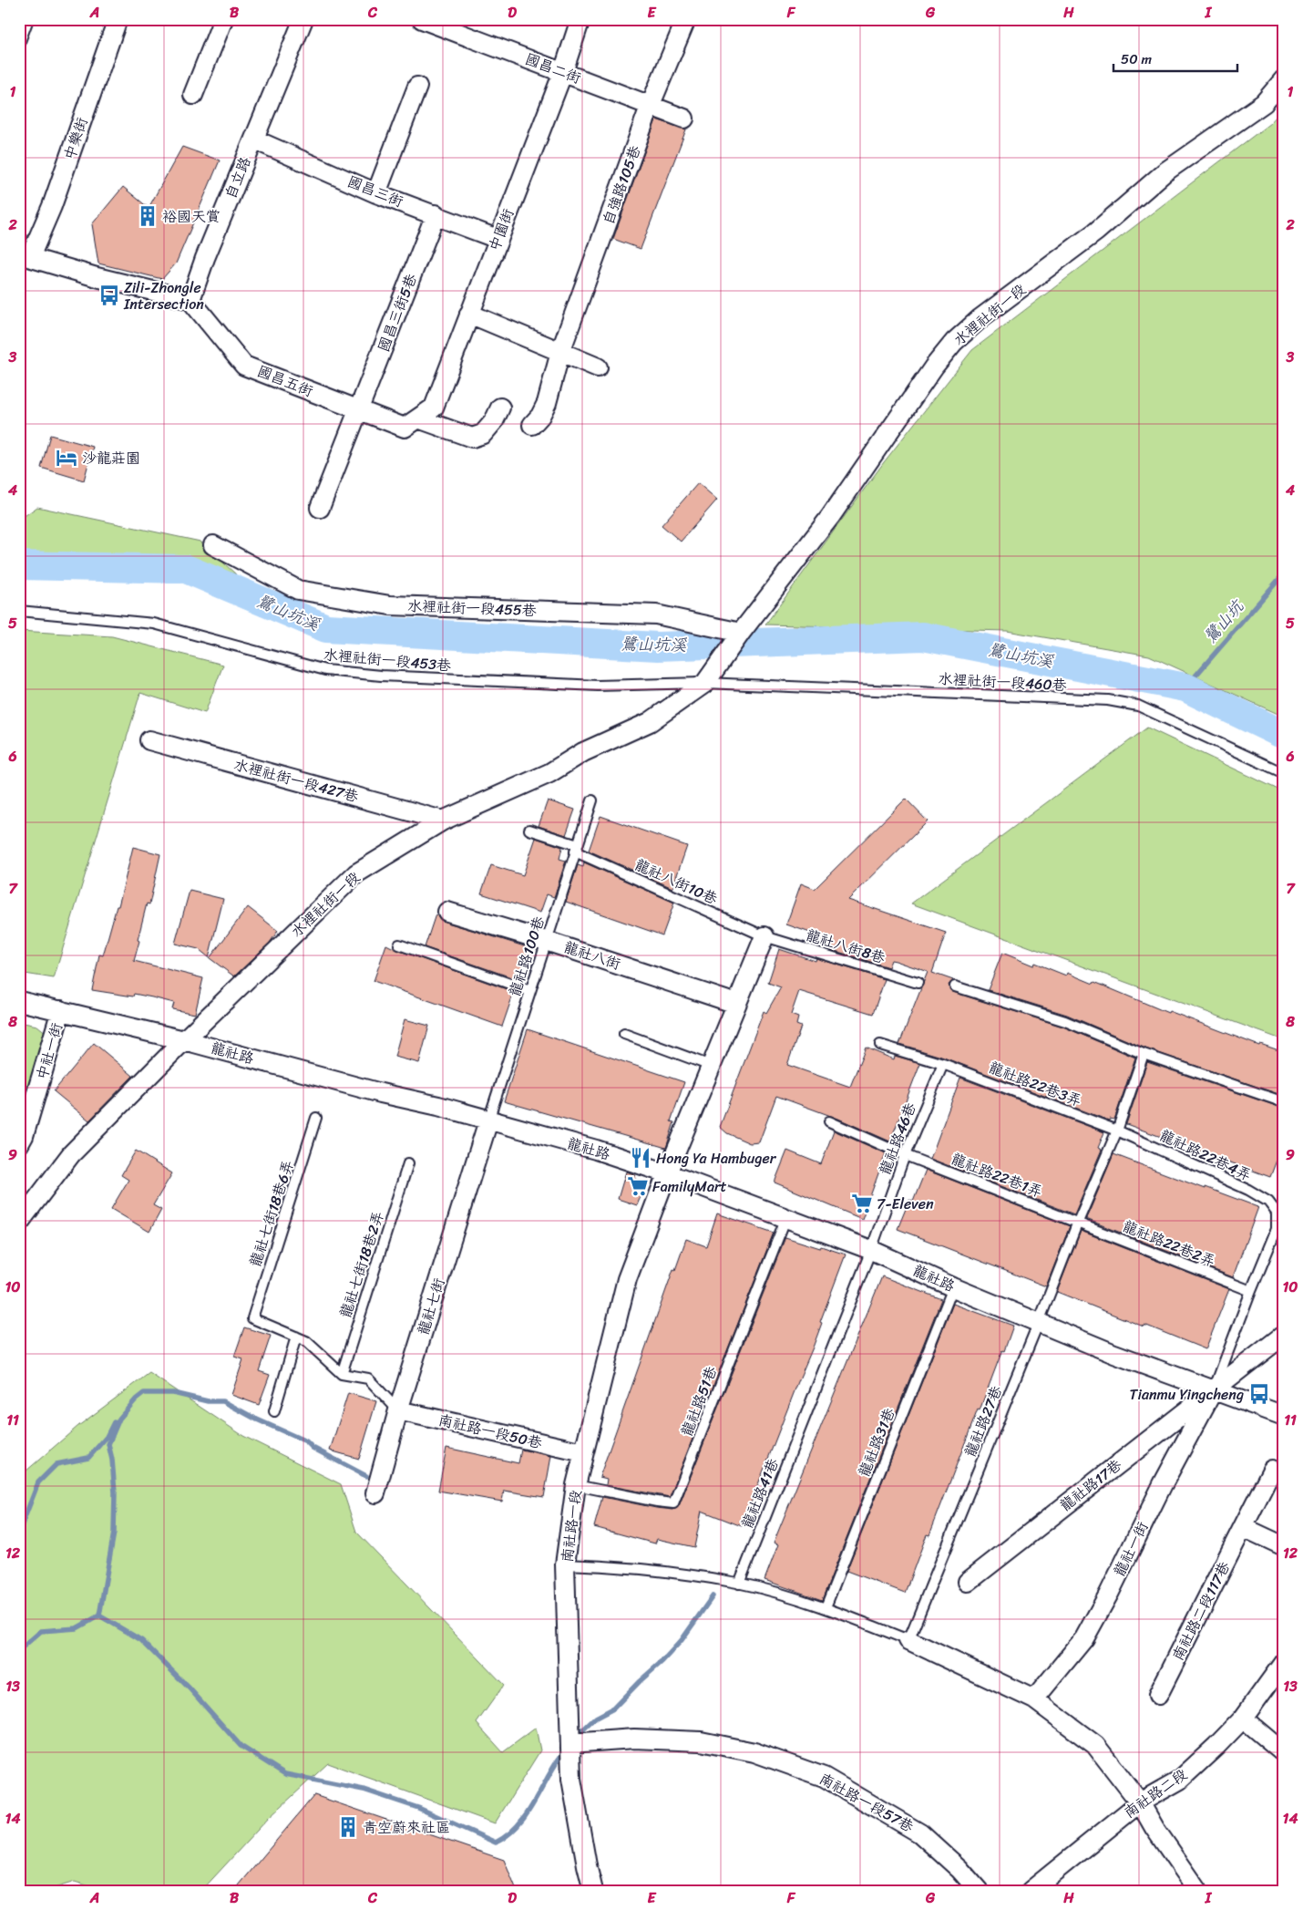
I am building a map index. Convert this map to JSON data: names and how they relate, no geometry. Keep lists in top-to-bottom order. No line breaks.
{"streets":{"street":["國昌二街","中樂街","自立路","自強路105巷","國昌三街","中園街","國昌三街5巷","水裡社街一段","國昌五街","水裡社街一段455巷","水裡社街一段427巷","龍社八街","中社一街","龍社路","龍社七街","南社路一段50巷","龍社路17巷","南社路一段","龍社一街","南社路二段117巷","南社路二段","南社路一段57巷"],"lane":["水裡社街一段453巷","水裡社街一段460巷","龍社八街10巷","龍社八街8巷","龍社路100巷","龍社路22巷3弄","龍社路46巷","龍社路22巷4弄","龍社路22巷1弄","龍社七街18巷6弄","龍社路22巷2弄","龍社七街18巷2弄","龍社路51巷","龍社路27巷","龍社路31巷","龍社路41巷"]},"crossings":[["國昌二街","自強路105巷"],["國昌二街","中園街"],["自立路","國昌三街"],["自立路","國昌五街"],["國昌三街","中園街"],["國昌三街","國昌三街5巷"],["中園街","國昌五街"],["國昌三街5巷","國昌五街"],["水裡社街一段","水裡社街一段455巷"],["水裡社街一段","水裡社街一段453巷"],["水裡社街一段","水裡社街一段460巷"],["水裡社街一段","水裡社街一段427巷"],["水裡社街一段","龍社路"],["水裡社街一段453巷","水裡社街一段460巷"],["龍社八街10巷","龍社八街8巷"],["龍社八街10巷","龍社路100巷"],["龍社八街","龍社路100巷"],["龍社路100巷","龍社路"],["龍社路100巷","龍社七街"],["中社一街","龍社路"],["龍社路","龍社路46巷"],["龍社路","龍社七街"],["龍社路","龍社路51巷"],["龍社路","龍社路27巷"],["龍社路","龍社路31巷"],["龍社路","龍社路17巷"],["龍社路","龍社路41巷"],["龍社路","南社路一段"],["龍社路","龍社一街"],["龍社路22巷3弄","龍社路46巷"],["龍社路22巷3弄","龍社路22巷4弄"],["龍社路22巷3弄","龍社路27巷"],["龍社路46巷","龍社路22巷1弄"],["龍社路46巷","龍社路41巷"],["龍社路22巷4弄","龍社路22巷2弄"],["龍社路22巷4弄","龍社路27巷"],["龍社路22巷1弄","龍社路22巷2弄"],["龍社路22巷1弄","龍社路27巷"],["龍社路22巷2弄","龍社路27巷"],["龍社七街","南社路一段50巷"],["龍社路51巷","南社路一段"],["南社路一段50巷","南社路一段"],["龍社路17巷","龍社一街"],["南社路一段","南社路一段57巷"]],"water":["鷺山坑溪","鷺山坑"],"places":{"building":["裕國天賞","青空蔚來社區"],"bus stop":["Zili-Zhongle Intersection","Tianmu Yingcheng"],"hotel":["沙龍莊園"],"restaurant":["Hong Ya Hambuger"],"supermarket":["FamilyMart","7-Eleven"]},"scale_bar":"50 m","grid":{"columns":["A","B","C","D","E","F","G","H","I"],"rows":["1","2","3","4","5","6","7","8","9","10","11","12","13","14"]}}
